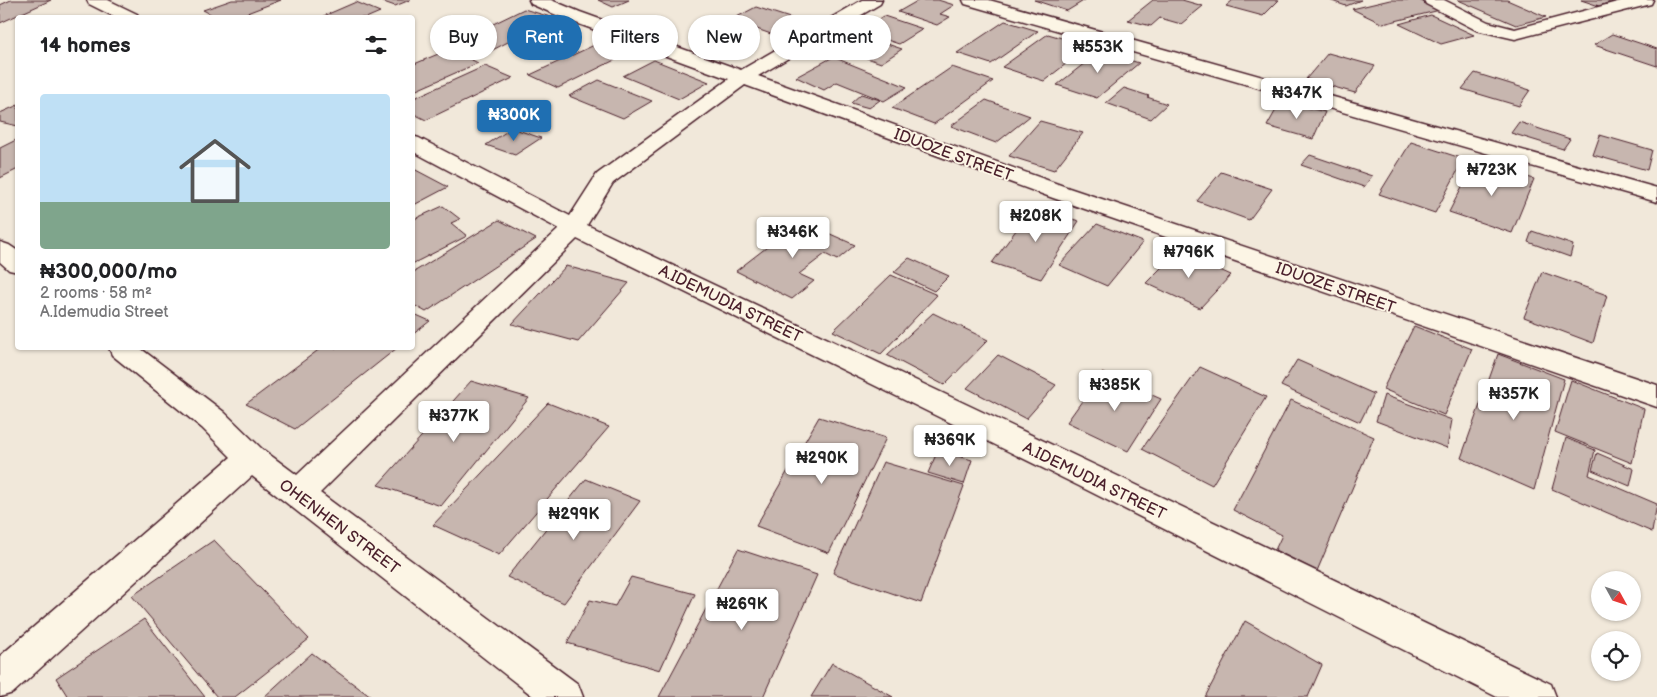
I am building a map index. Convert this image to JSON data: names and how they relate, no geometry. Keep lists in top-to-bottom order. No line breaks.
{"streets":{"street":["IDUOZE STREET","A.IDEMUDIA STREET","OHENHEN STREET"]},"north":"bottom right","page":{"chip":["Buy","Rent","Filters","New","Apartment"],"heading":"14 homes","price":["₦553K","₦347K","₦300K","₦723K","₦208K","₦346K","₦796K","₦385K","₦357K","₦377K","₦369K","₦290K","₦299K","₦269K"],"list":[{"name":"₦300,000/mo","note":"2 rooms · 58 m² · A.Idemudia Street"}]}}
